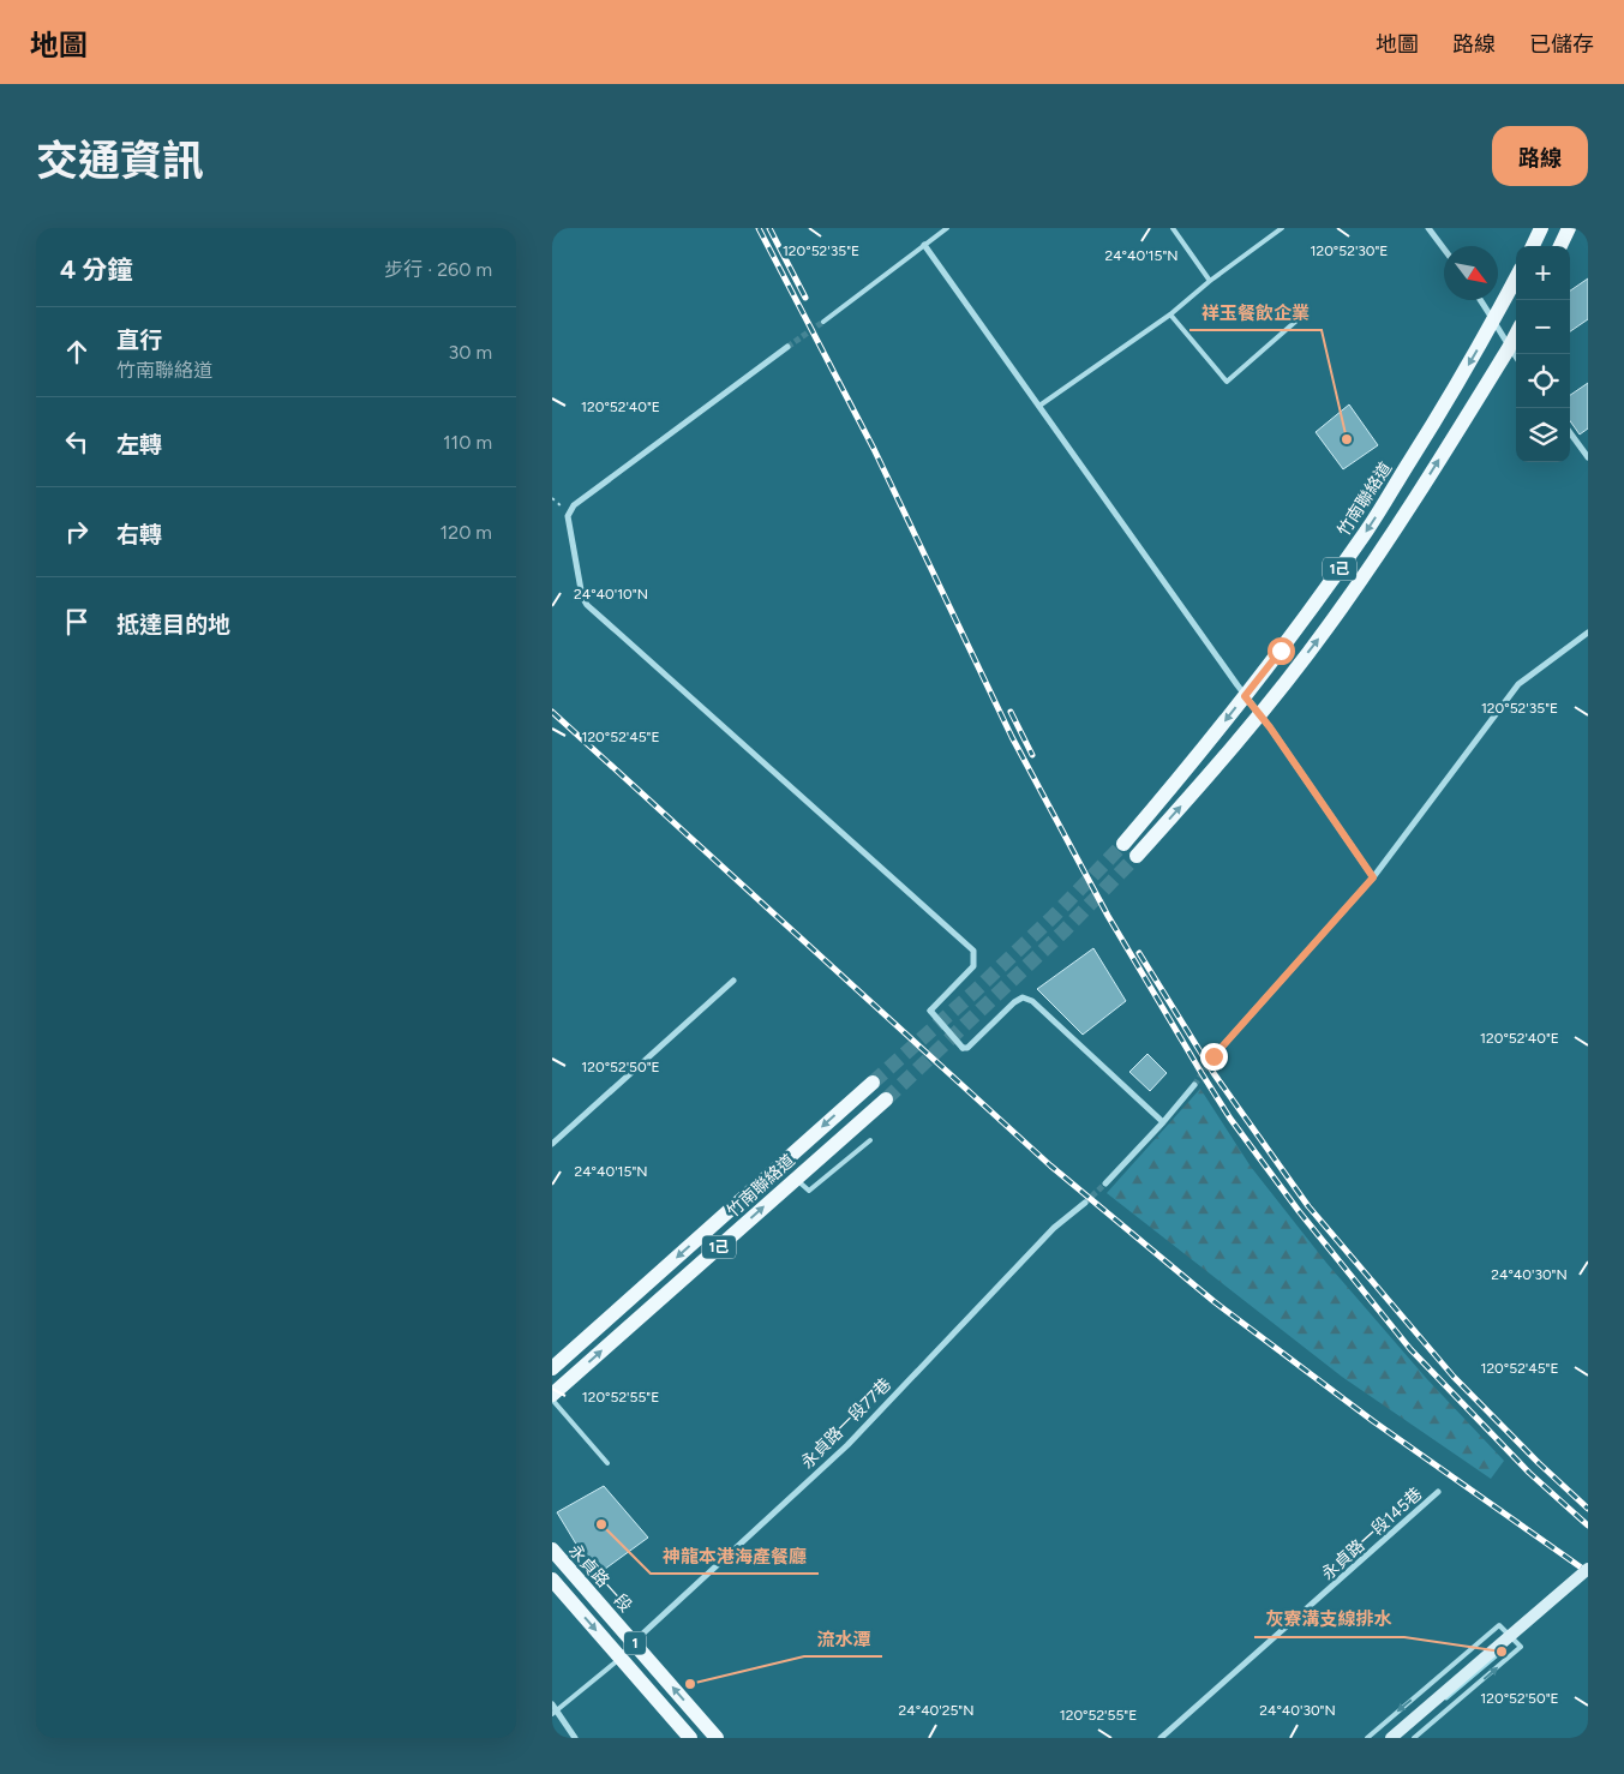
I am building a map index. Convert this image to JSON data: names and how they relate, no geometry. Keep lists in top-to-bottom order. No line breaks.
{"streets":{"main road":["竹南聯絡道","1己","永貞路一段","1"],"street":["永貞路一段77巷","永貞路一段145巷"]},"crossings":[["永貞路一段77巷","永貞路一段"],["永貞路一段77巷","1"]],"places":["祥玉餐飲企業","神龍本港海產餐廳","灰寮溝支線排水","流水潭"],"north":"bottom right","page":{"header":"地圖","nav":["地圖","路線","已儲存"],"title":"交通資訊","buttons":"路線","heading":["4 分鐘","步行 · 260 m"],"map_buttons":["+","−"],"list":[["直行","竹南聯絡道","30 m"],["左轉","110 m"],["右轉","120 m"],"抵達目的地"]},"coordinates":["120°52'35\"E","120°52'30\"E","24°40'15\"N","120°52'40\"E","24°40'10\"N","120°52'45\"E","120°52'50\"E","24°40'30\"N","120°52'55\"E","24°40'25\"N"]}
